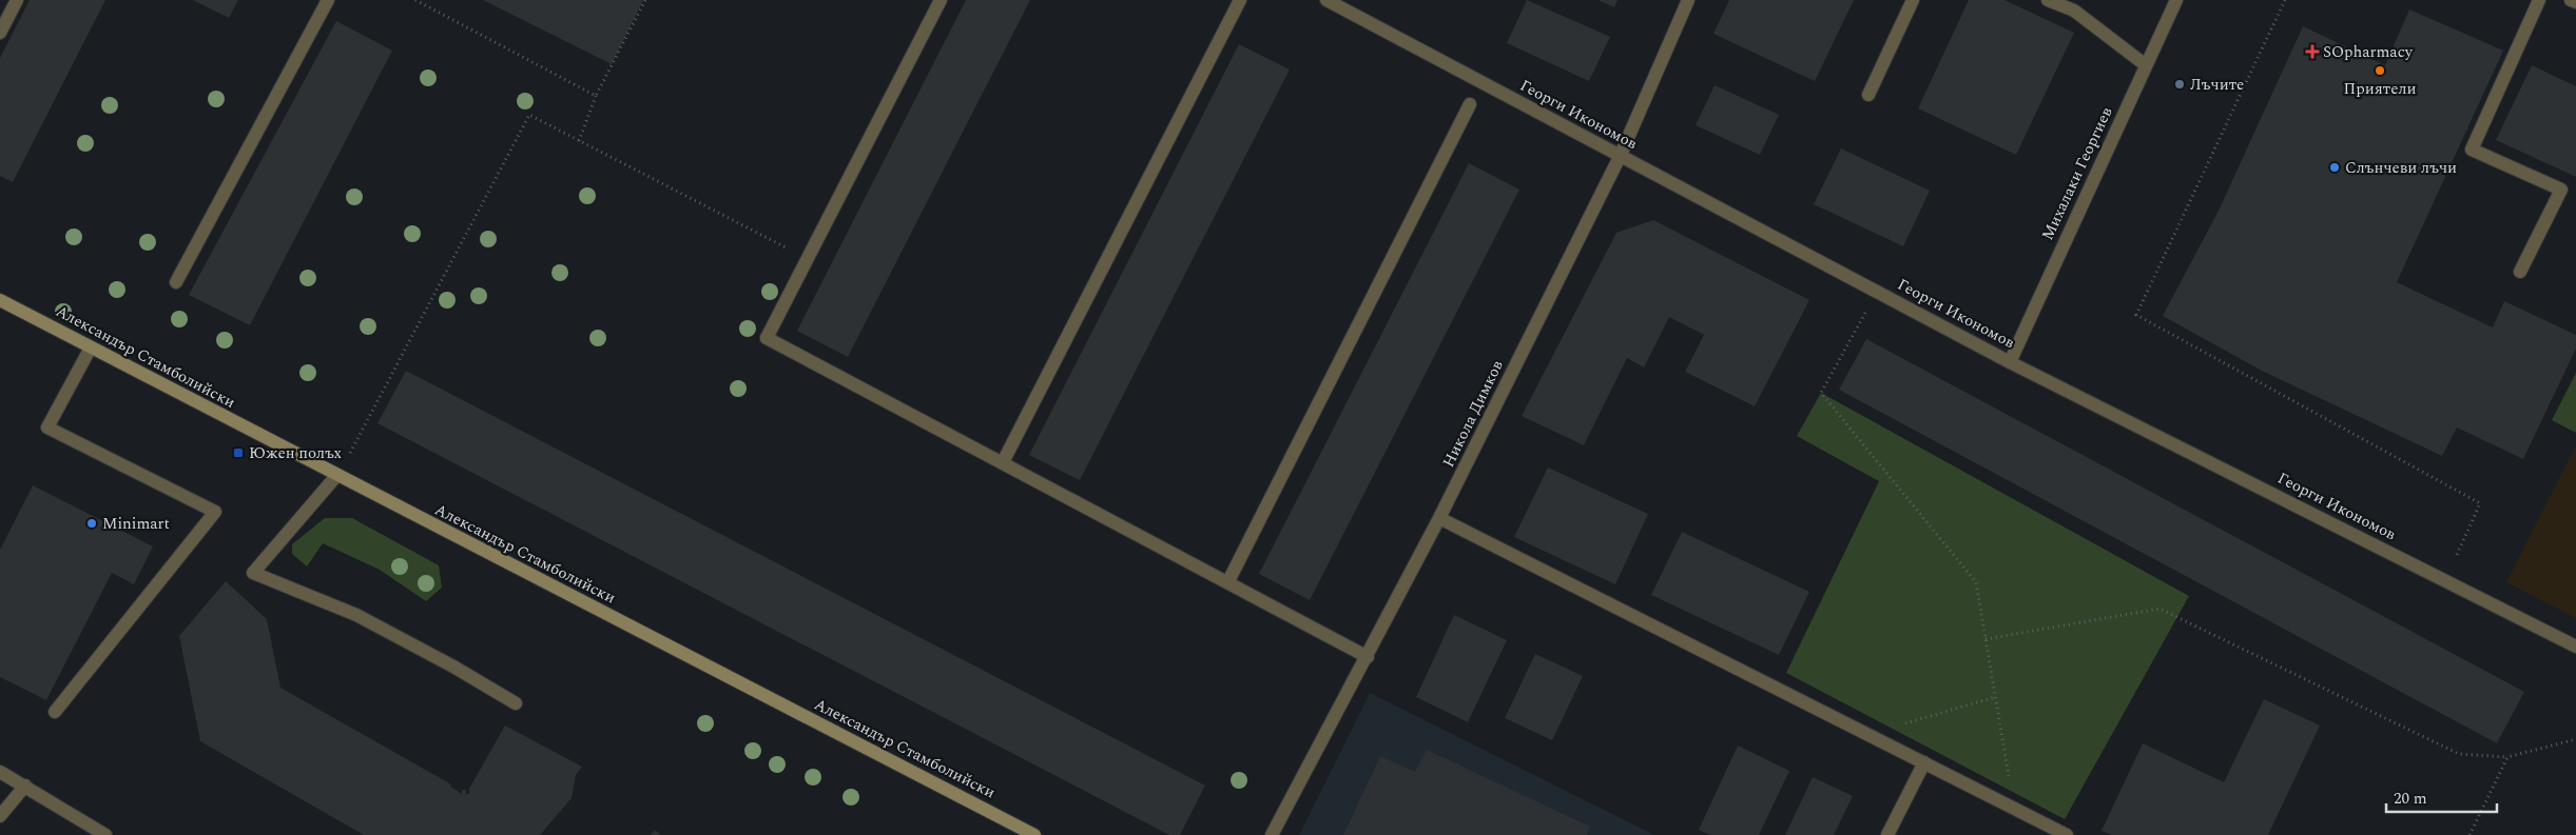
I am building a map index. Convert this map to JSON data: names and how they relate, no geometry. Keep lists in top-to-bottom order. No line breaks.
{"streets":{"street":["Георги Икономов","Михалаки Георгиев","Александър Стамболийски","Никола Димков"]},"crossings":[["Георги Икономов","Михалаки Георгиев"],["Георги Икономов","Никола Димков"]],"places":{"health":["SOpharmacy"],"other":["Приятели","Лъчите","Слънчеви лъчи","Minimart"],"transit":["Южен полъх"]},"scale_bar":"20 m"}
